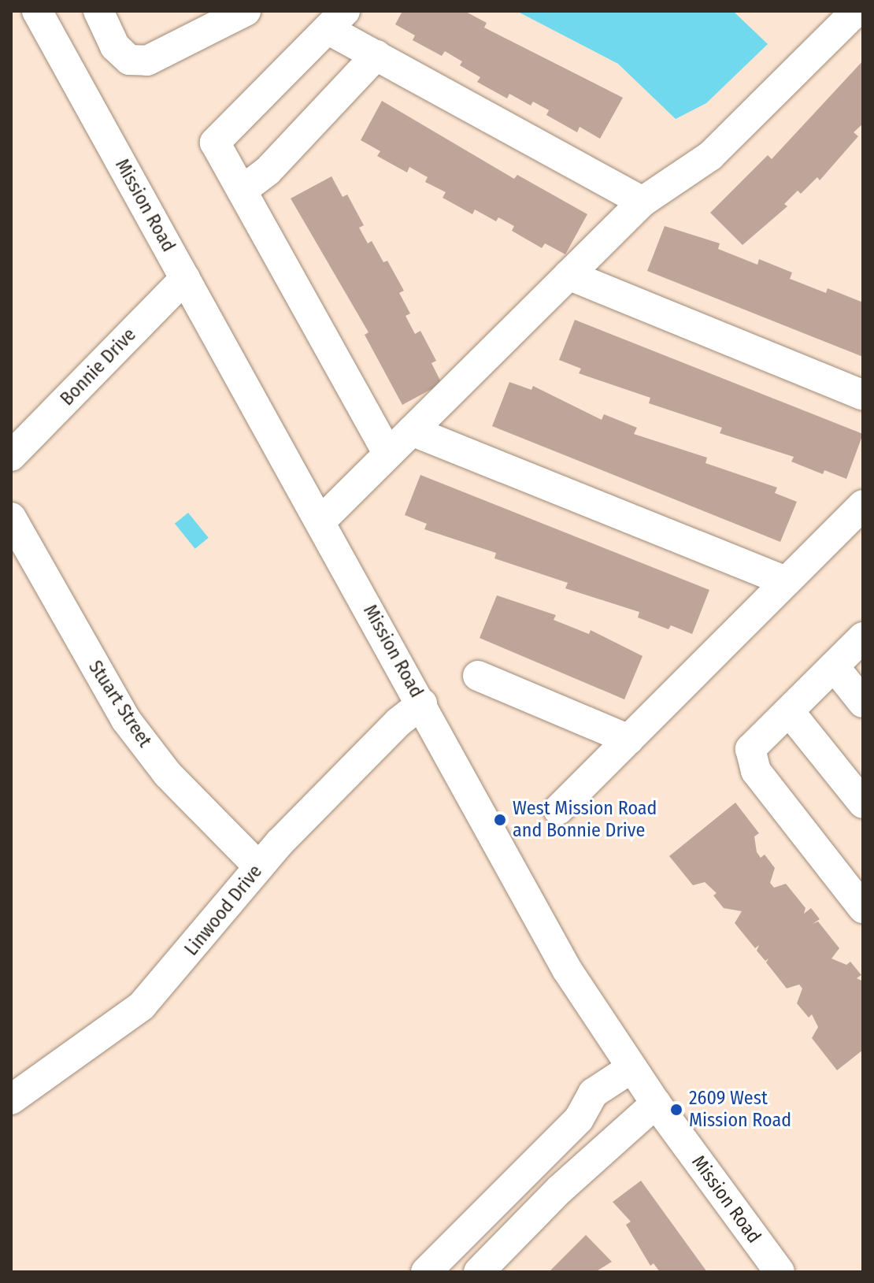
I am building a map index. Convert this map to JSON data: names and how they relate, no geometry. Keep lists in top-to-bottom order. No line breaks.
{"streets":{"street":["Mission Road","Bonnie Drive","Stuart Street","Linwood Drive"]},"crossings":[["Mission Road","Bonnie Drive"],["Mission Road","Linwood Drive"],["Stuart Street","Linwood Drive"]],"places":["West Mission Road and Bonnie Drive","2609 West Mission Road"]}
